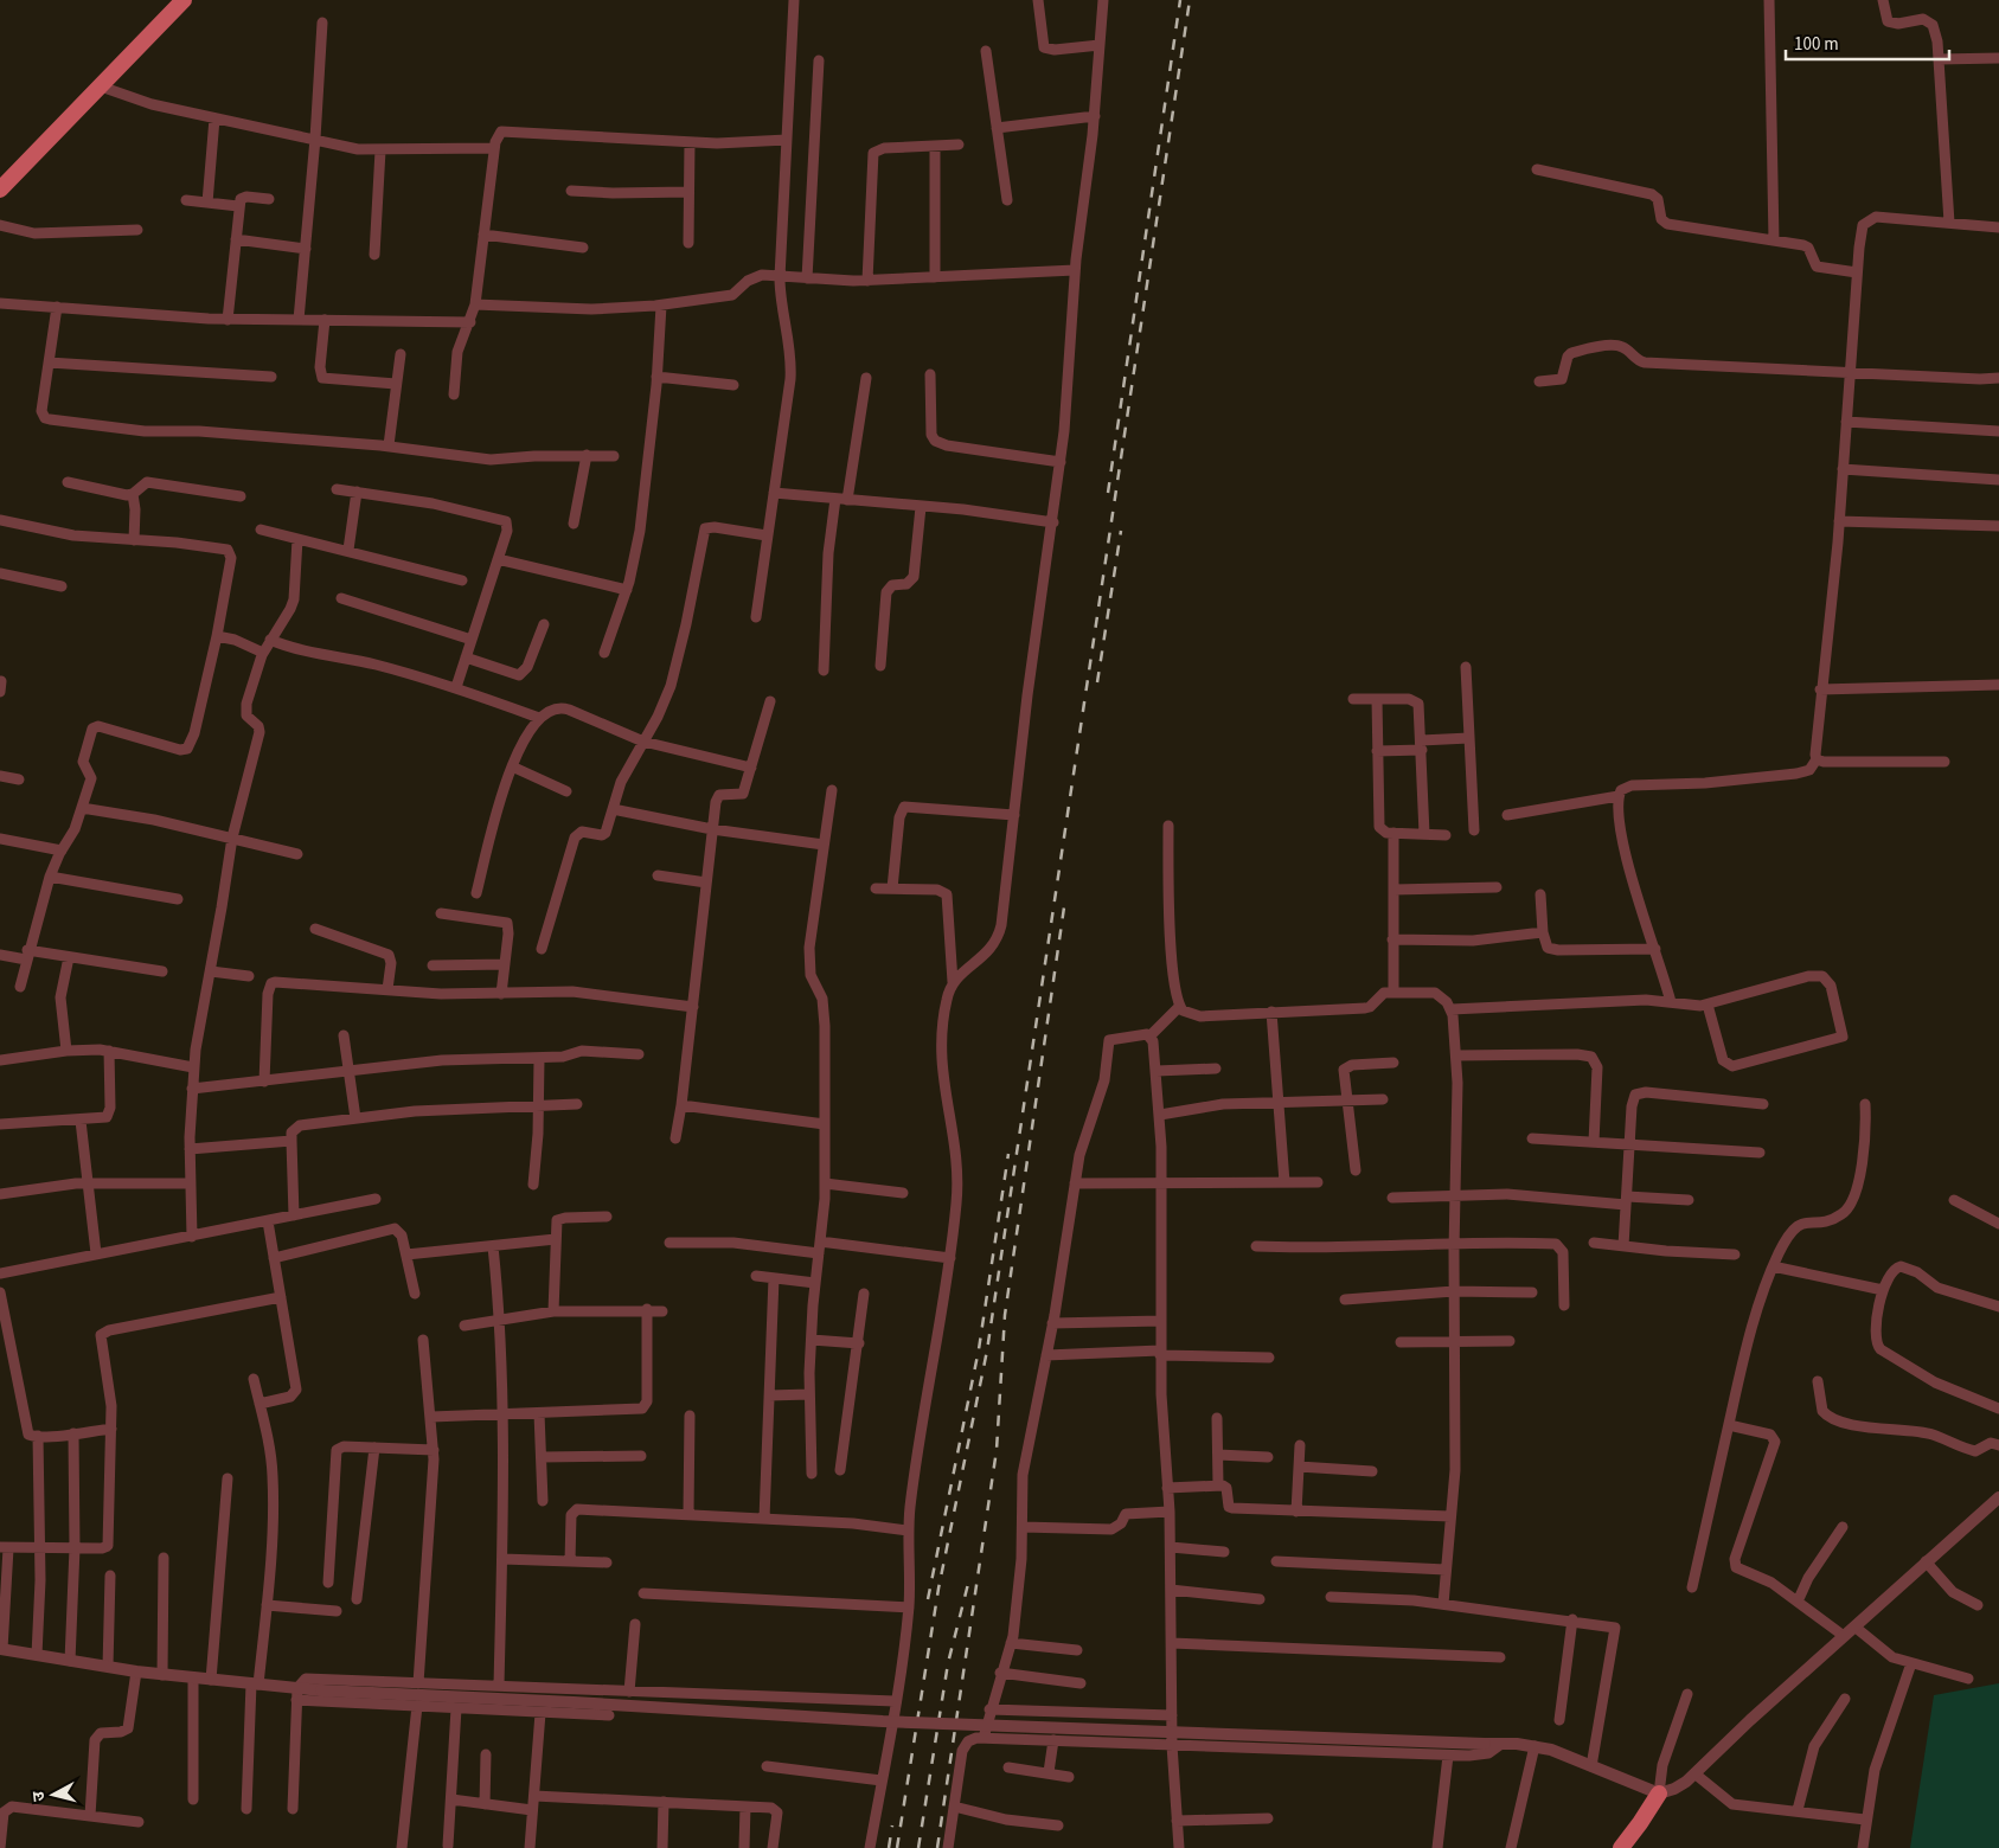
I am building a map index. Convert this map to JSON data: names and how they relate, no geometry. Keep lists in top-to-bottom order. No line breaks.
{"scale_bar":"100 m","north":"left"}
